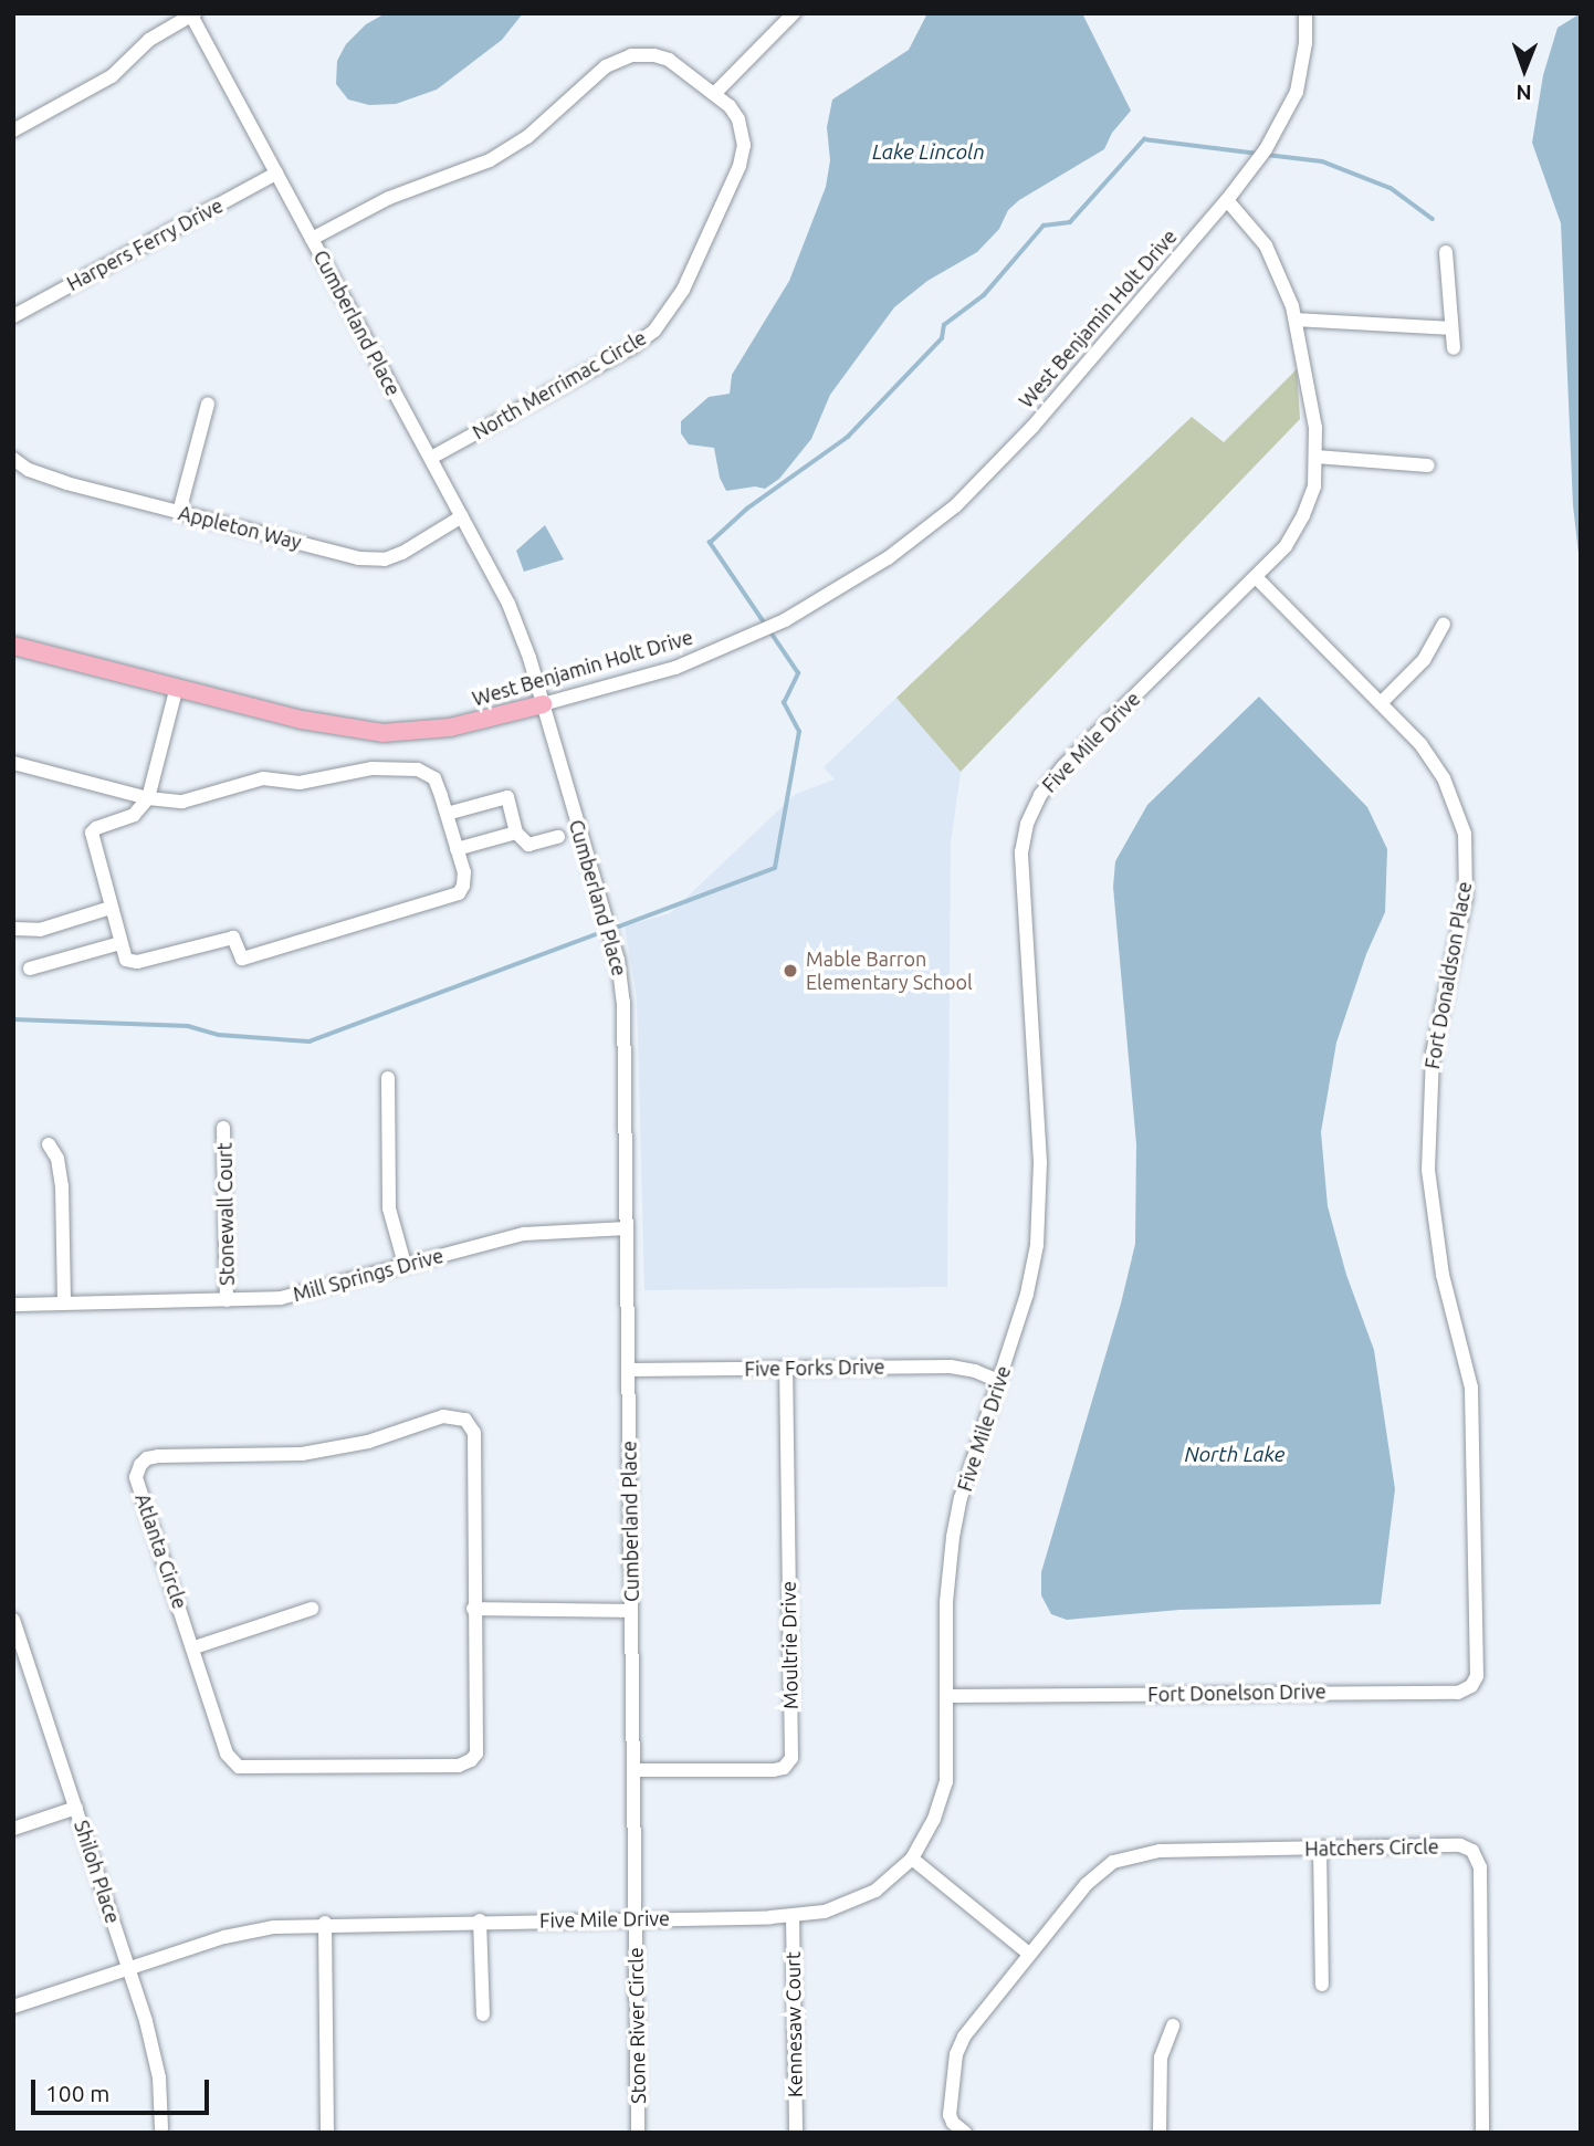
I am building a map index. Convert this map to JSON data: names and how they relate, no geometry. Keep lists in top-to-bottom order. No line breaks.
{"streets":{"main road":["West Benjamin Holt Drive"],"street":["Harpers Ferry Drive","Cumberland Place","North Merrimac Circle","Appleton Way","Five Mile Drive","Fort Donaldson Place","Stonewall Court","Mill Springs Drive","Five Forks Drive","Atlanta Circle","Moultrie Drive","Fort Donelson Drive","Hatchers Circle","Shiloh Place","Kennesaw Court","Stone River Circle"]},"crossings":[["Harpers Ferry Drive","Cumberland Place"],["West Benjamin Holt Drive","Cumberland Place"],["West Benjamin Holt Drive","Five Mile Drive"],["Cumberland Place","North Merrimac Circle"],["Cumberland Place","Appleton Way"],["Cumberland Place","Five Mile Drive"],["Cumberland Place","Mill Springs Drive"],["Cumberland Place","Five Forks Drive"],["Cumberland Place","Moultrie Drive"],["Cumberland Place","Stone River Circle"],["Five Mile Drive","Fort Donaldson Place"],["Five Mile Drive","Five Forks Drive"],["Five Mile Drive","Fort Donelson Drive"],["Five Mile Drive","Shiloh Place"],["Five Mile Drive","Kennesaw Court"],["Five Mile Drive","Stone River Circle"],["Fort Donaldson Place","Fort Donelson Drive"],["Stonewall Court","Mill Springs Drive"],["Five Forks Drive","Moultrie Drive"]],"water":["Lake Lincoln","North Lake"],"places":["Mable Barron Elementary School"],"scale_bar":"100 m","north":"bottom"}
